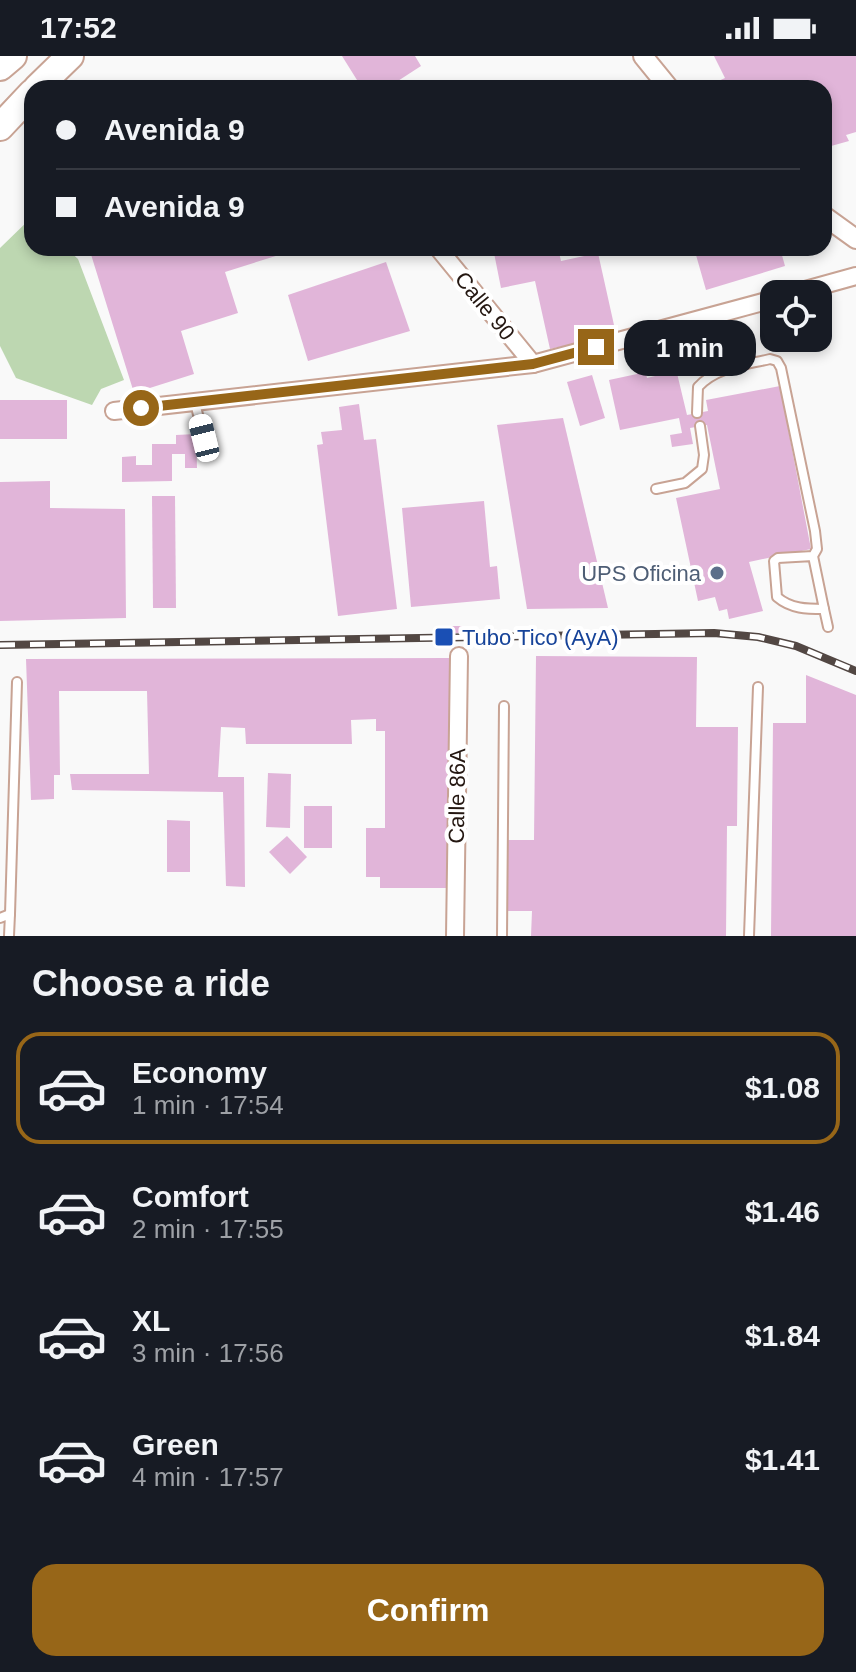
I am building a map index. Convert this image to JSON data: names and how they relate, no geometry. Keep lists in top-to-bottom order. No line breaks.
{"streets":{"street":["Calle 90","Calle 86A"]},"places":{"other":["UPS Oficina"],"transit":["Tubo Tico (AyA)"]},"page":{"status":"17:52","banner":["Avenida 9","Avenida 9"],"bubble":"1 min","heading":"Choose a ride","list":[{"name":"Economy","note":"1 min · 17:54","value":"$1.08"},{"name":"Comfort","note":"2 min · 17:55","value":"$1.46"},{"name":"XL","note":"3 min · 17:56","value":"$1.84"},{"name":"Green","note":"4 min · 17:57","value":"$1.41"}],"buttons":"Confirm"}}
